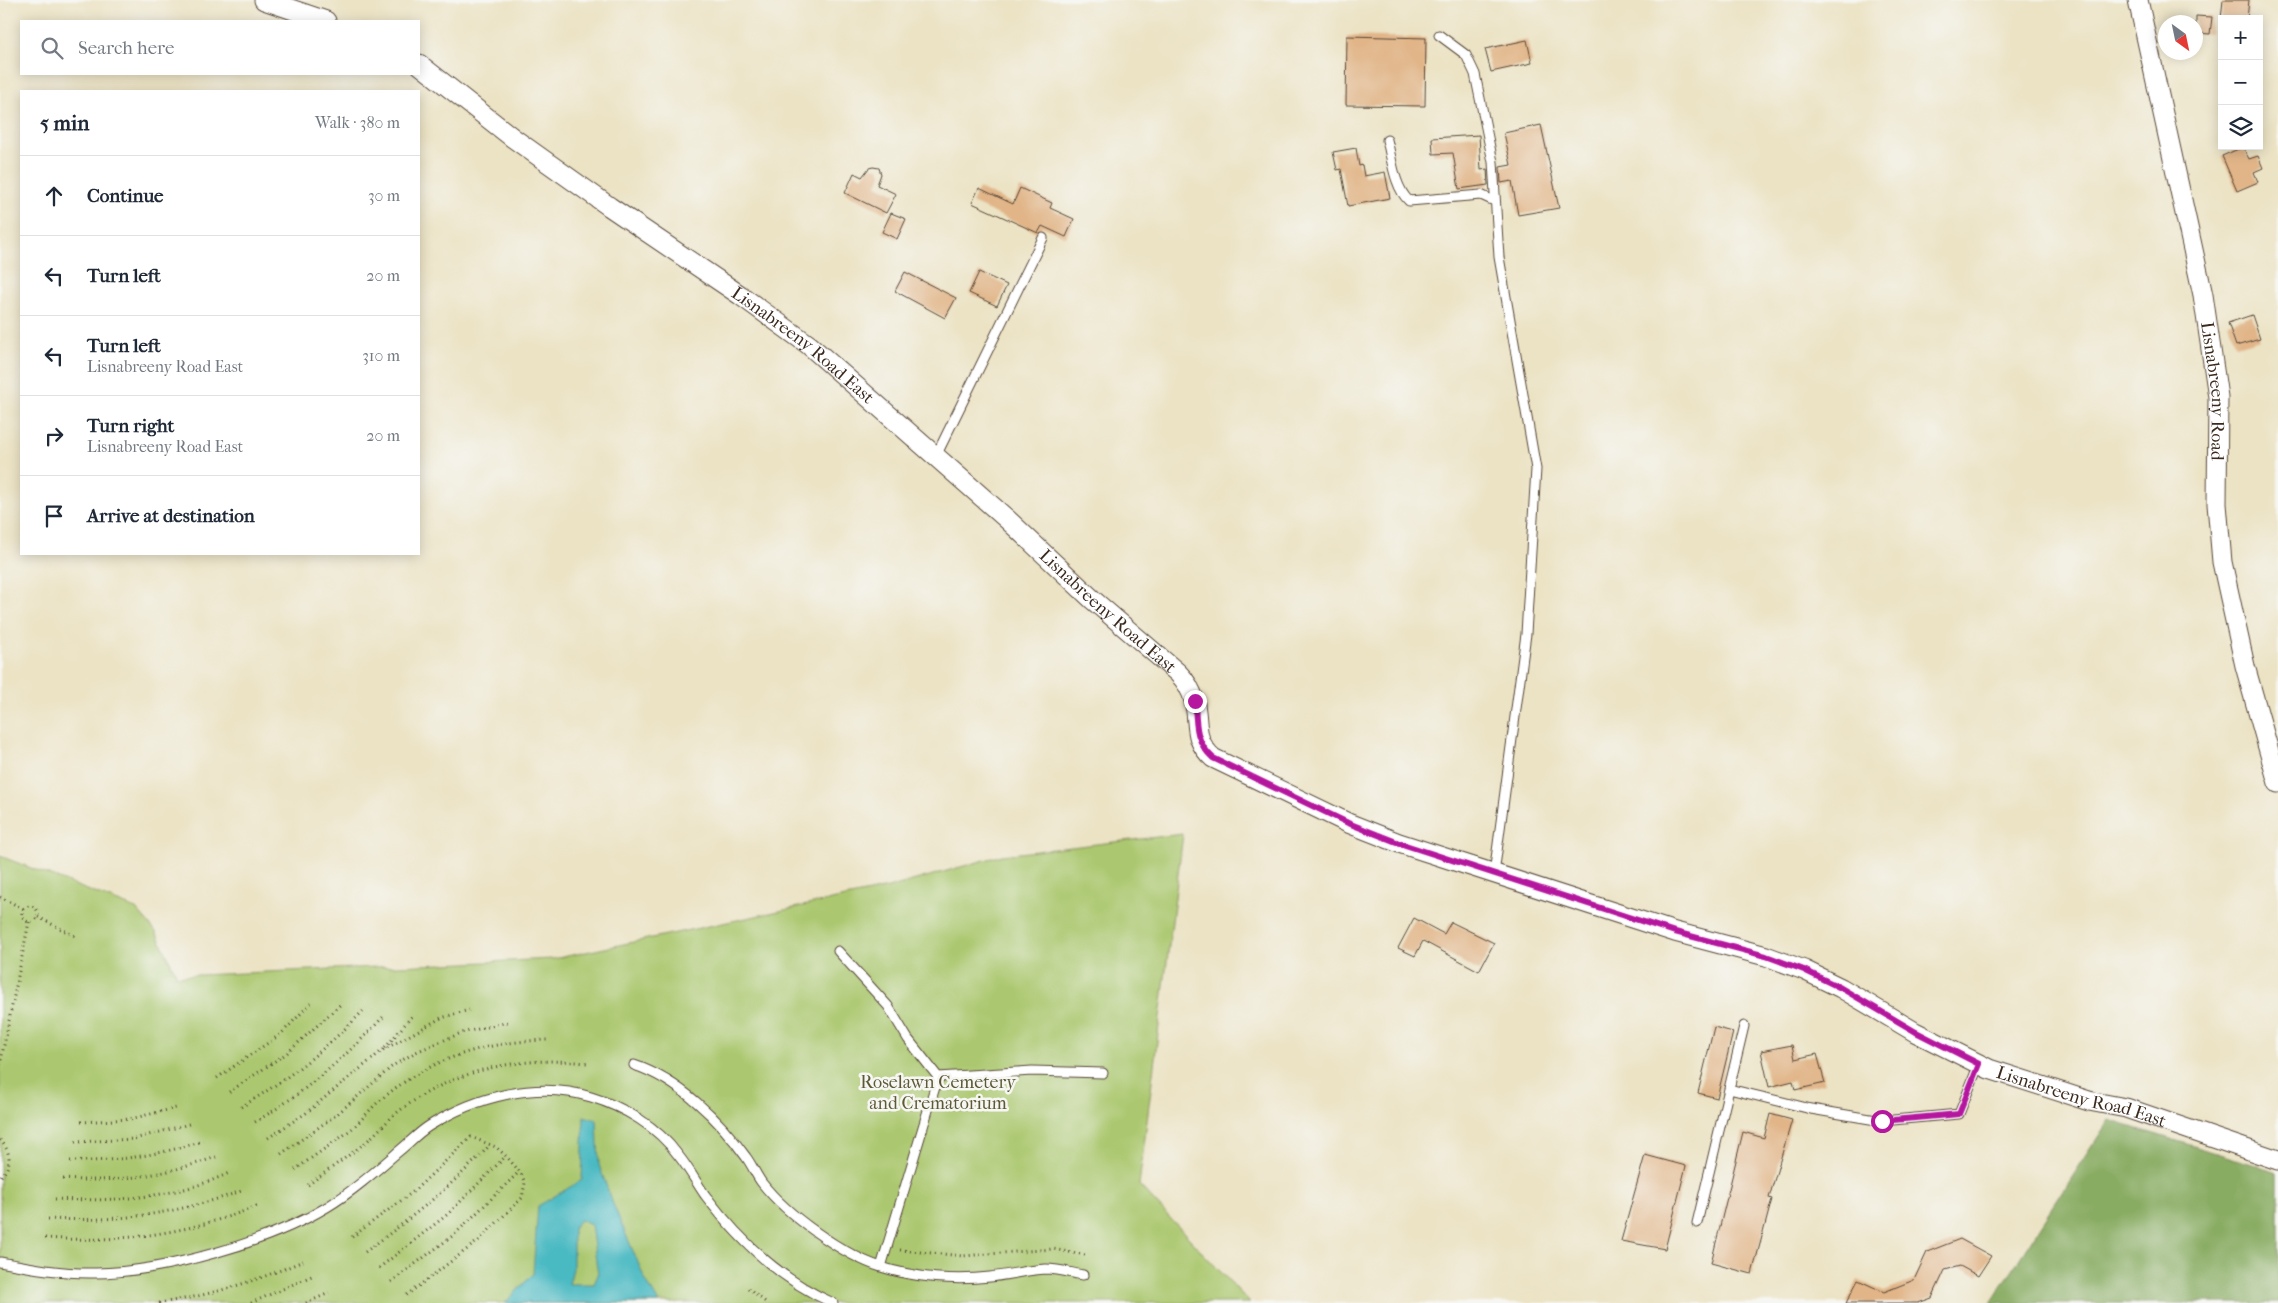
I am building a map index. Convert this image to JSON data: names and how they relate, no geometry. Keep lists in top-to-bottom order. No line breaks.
{"streets":{"street":["Lisnabreeny Road East","Lisnabreeny Road"]},"parks":["Roselawn Cemetery and Crematorium"],"north":"bottom right","page":{"map_buttons":["+","−"],"search":"Search here","heading":["5 min","Walk · 380 m"],"list":[["Continue","30 m"],["Turn left","20 m"],["Turn left","Lisnabreeny Road East","310 m"],["Turn right","Lisnabreeny Road East","20 m"],"Arrive at destination"]}}
